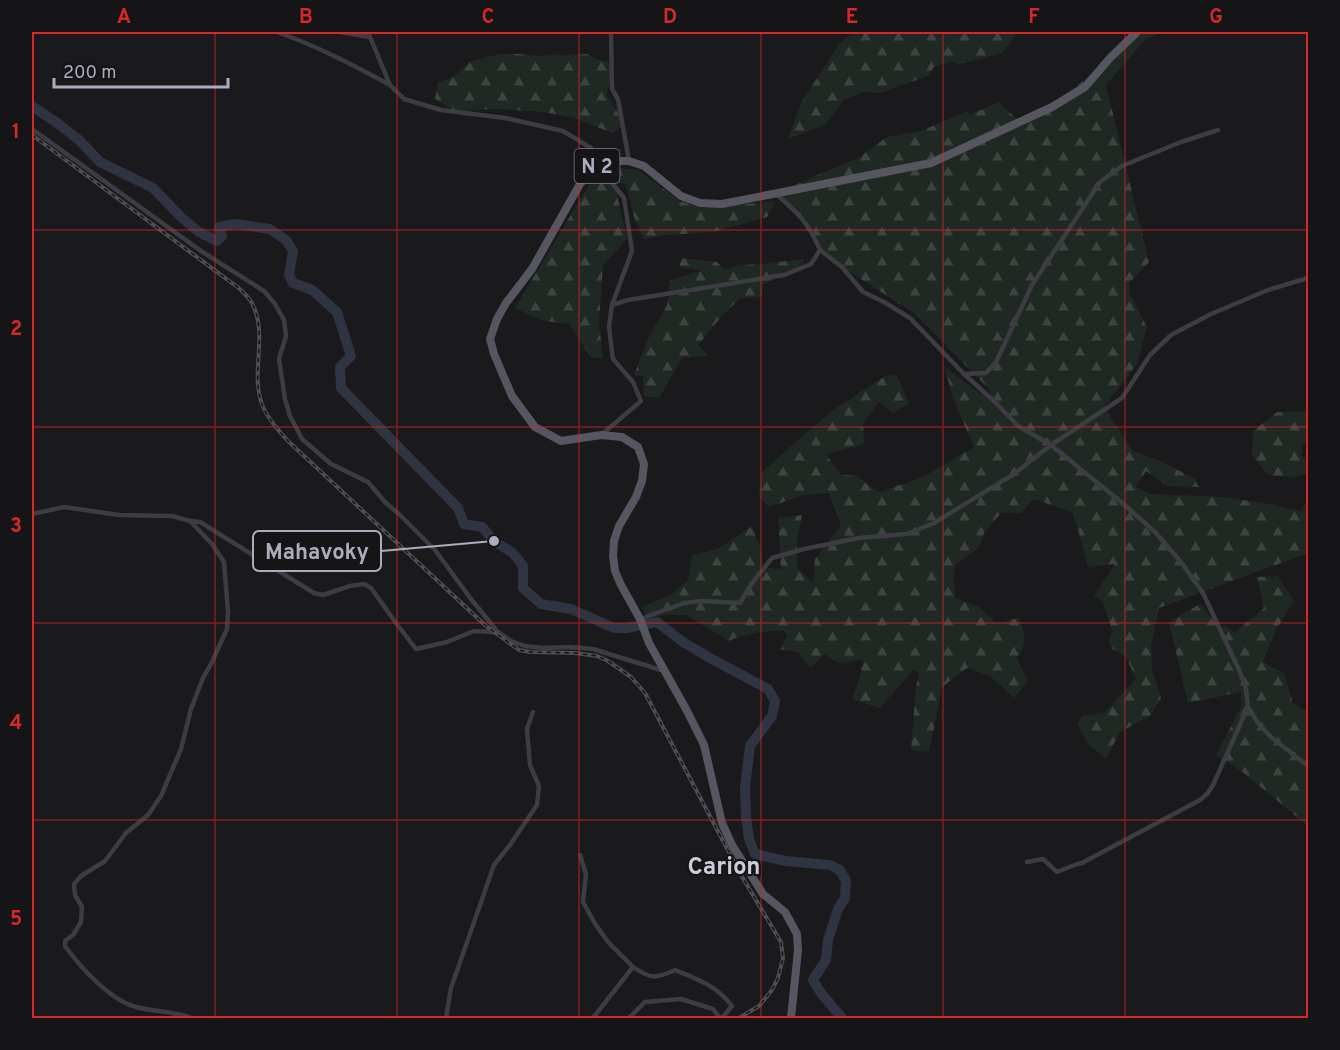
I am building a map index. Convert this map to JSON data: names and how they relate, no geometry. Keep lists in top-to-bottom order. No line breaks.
{"streets":{"main road":["N 2"]},"districts":["Carion"],"places":["Mahavoky"],"scale_bar":"200 m","grid":{"columns":["A","B","C","D","E","F","G"],"rows":["1","2","3","4","5"]}}
